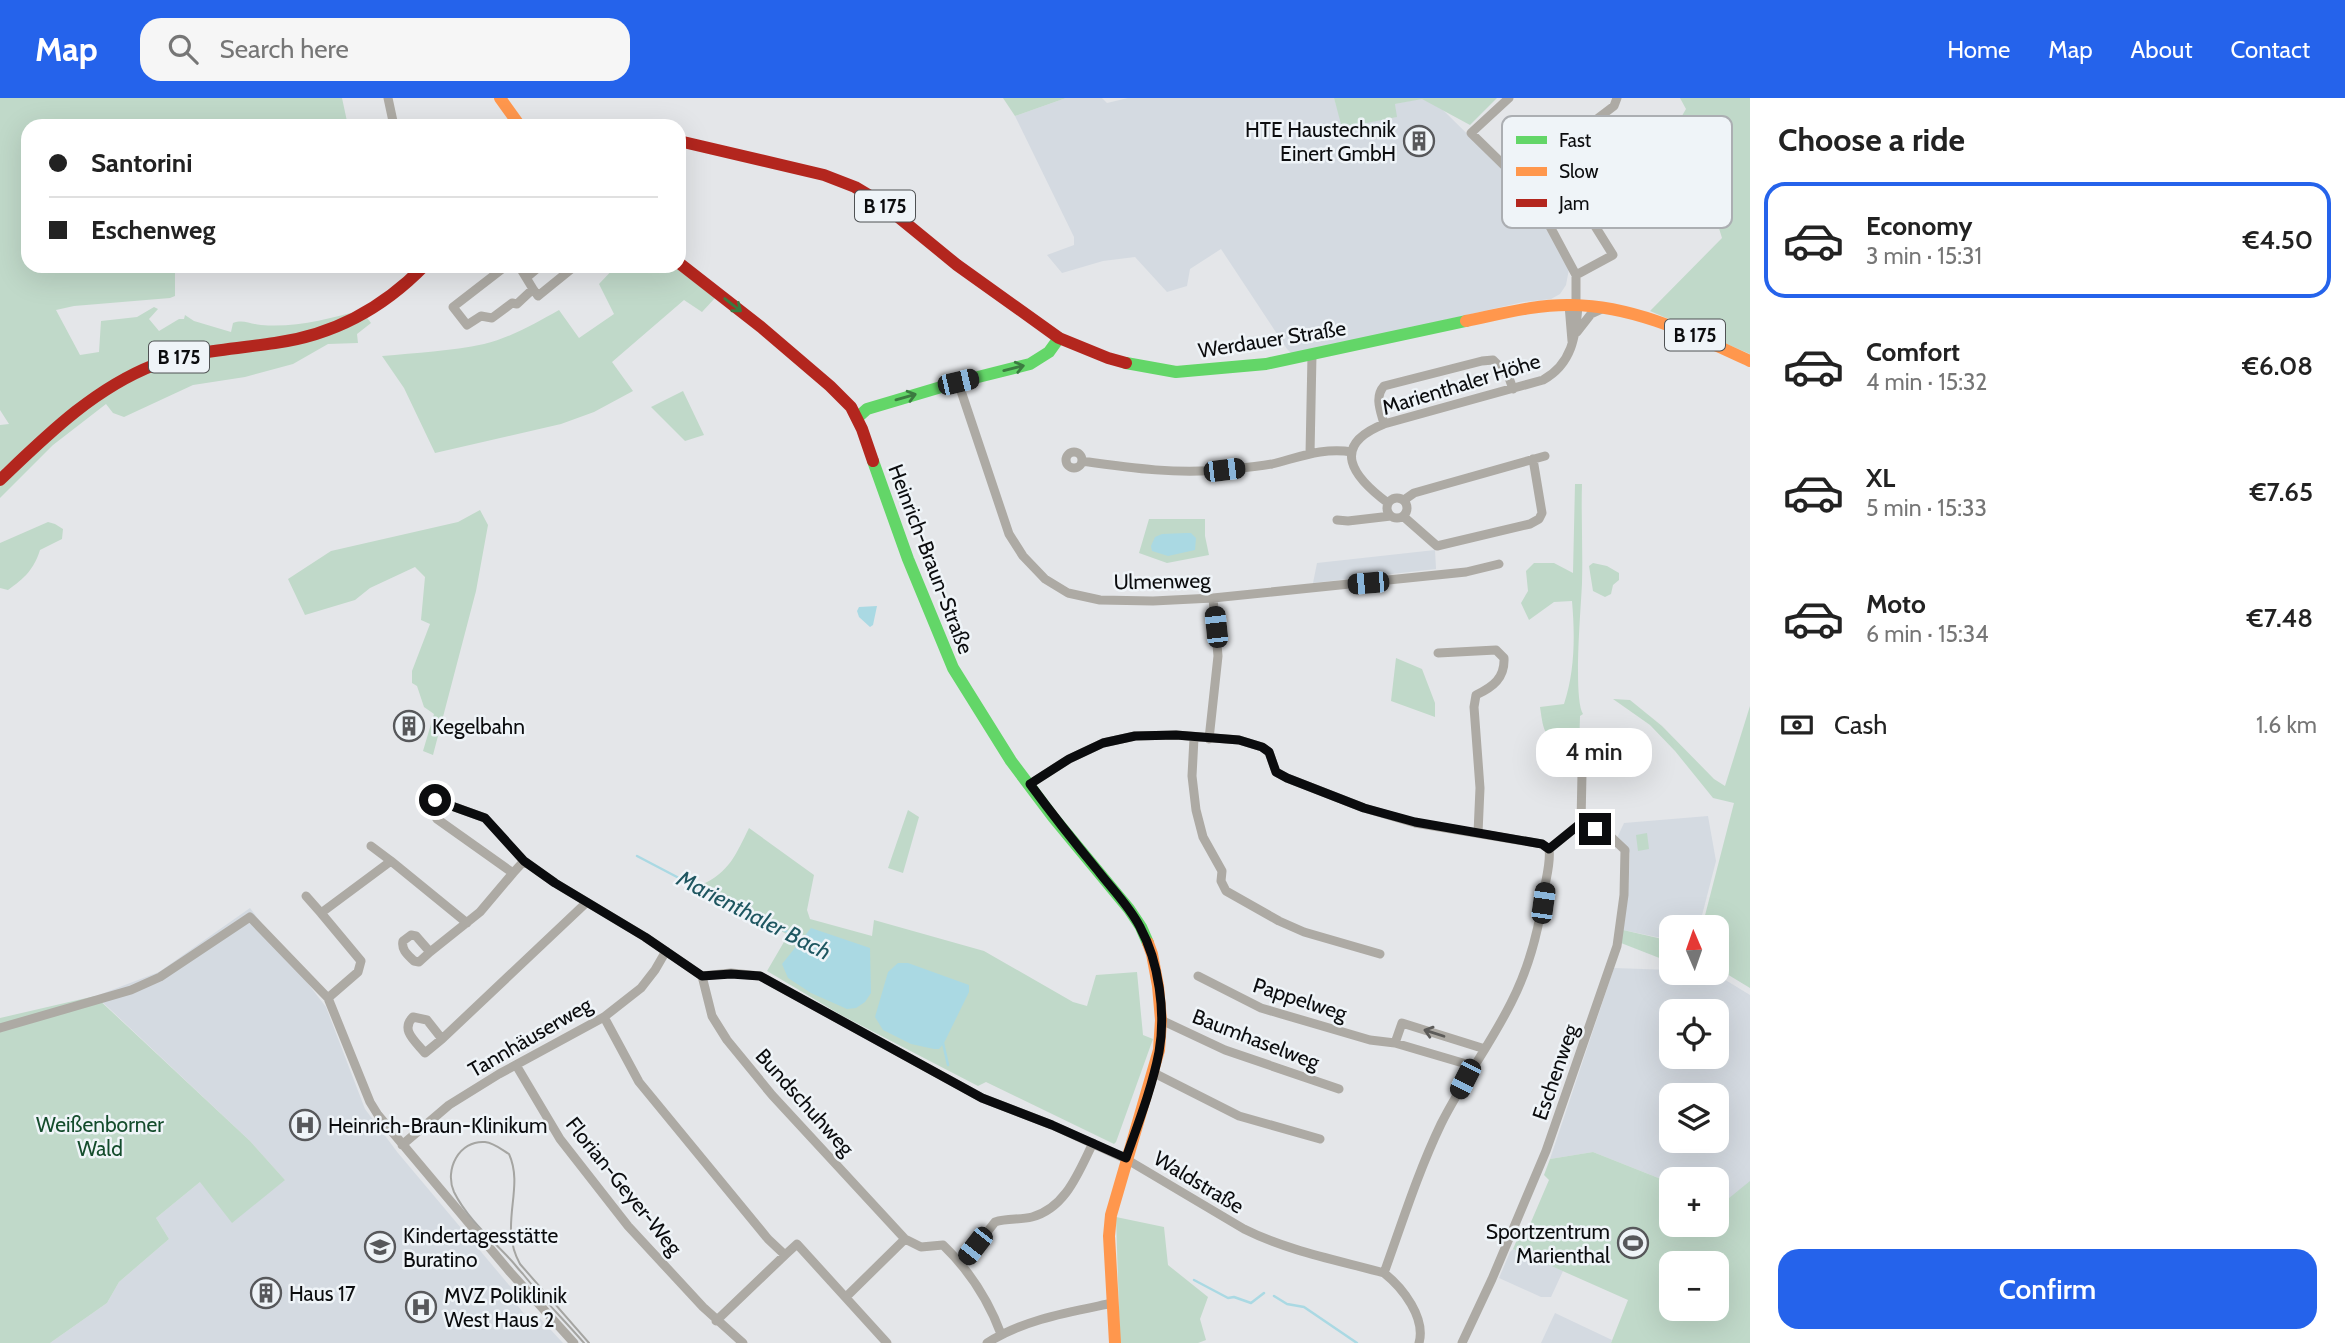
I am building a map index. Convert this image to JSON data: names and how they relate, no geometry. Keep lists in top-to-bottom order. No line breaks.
{"streets":{"main road":["B 175","Werdauer Straße","Heinrich-Braun-Straße"],"street":["Marienthaler Höhe","Ulmenweg","Pappelweg","Tannhäuserweg","Baumhaselweg","Eschenweg","Bundschuhweg","Waldstraße","Florian-Geyer-Weg"]},"crossings":[["Werdauer Straße","Marienthaler Höhe"],["Heinrich-Braun-Straße","Baumhaselweg"],["Heinrich-Braun-Straße","Waldstraße"],["Tannhäuserweg","Florian-Geyer-Weg"],["Bundschuhweg","Waldstraße"]],"water":["Marienthaler Bach"],"parks":["Weißenborner Wald"],"places":{"building":["HTE Haustechnik Einert GmbH","Kegelbahn","Haus 17"],"hospital":["Heinrich-Braun-Klinikum","MVZ Poliklinik West Haus 2"],"sports":["Sportzentrum Marienthal"],"school or university":["Kindertagesstätte Buratino"]},"legend":["Fast","Slow","Jam"],"north":"top","page":{"header":"Map","search":"Search here","nav":["Home","Map","About","Contact"],"heading":"Choose a ride","banner":["Santorini","Eschenweg"],"list":[{"name":"Economy","note":"3 min · 15:31","value":"€4.50"},{"name":"Comfort","note":"4 min · 15:32","value":"€6.08"},{"name":"XL","note":"5 min · 15:33","value":"€7.65"},{"name":"Moto","note":"6 min · 15:34","value":"€7.48"}],"pay":["Cash","1.6 km"],"bubble":"4 min","map_buttons":["+","−"],"buttons":"Confirm"}}
